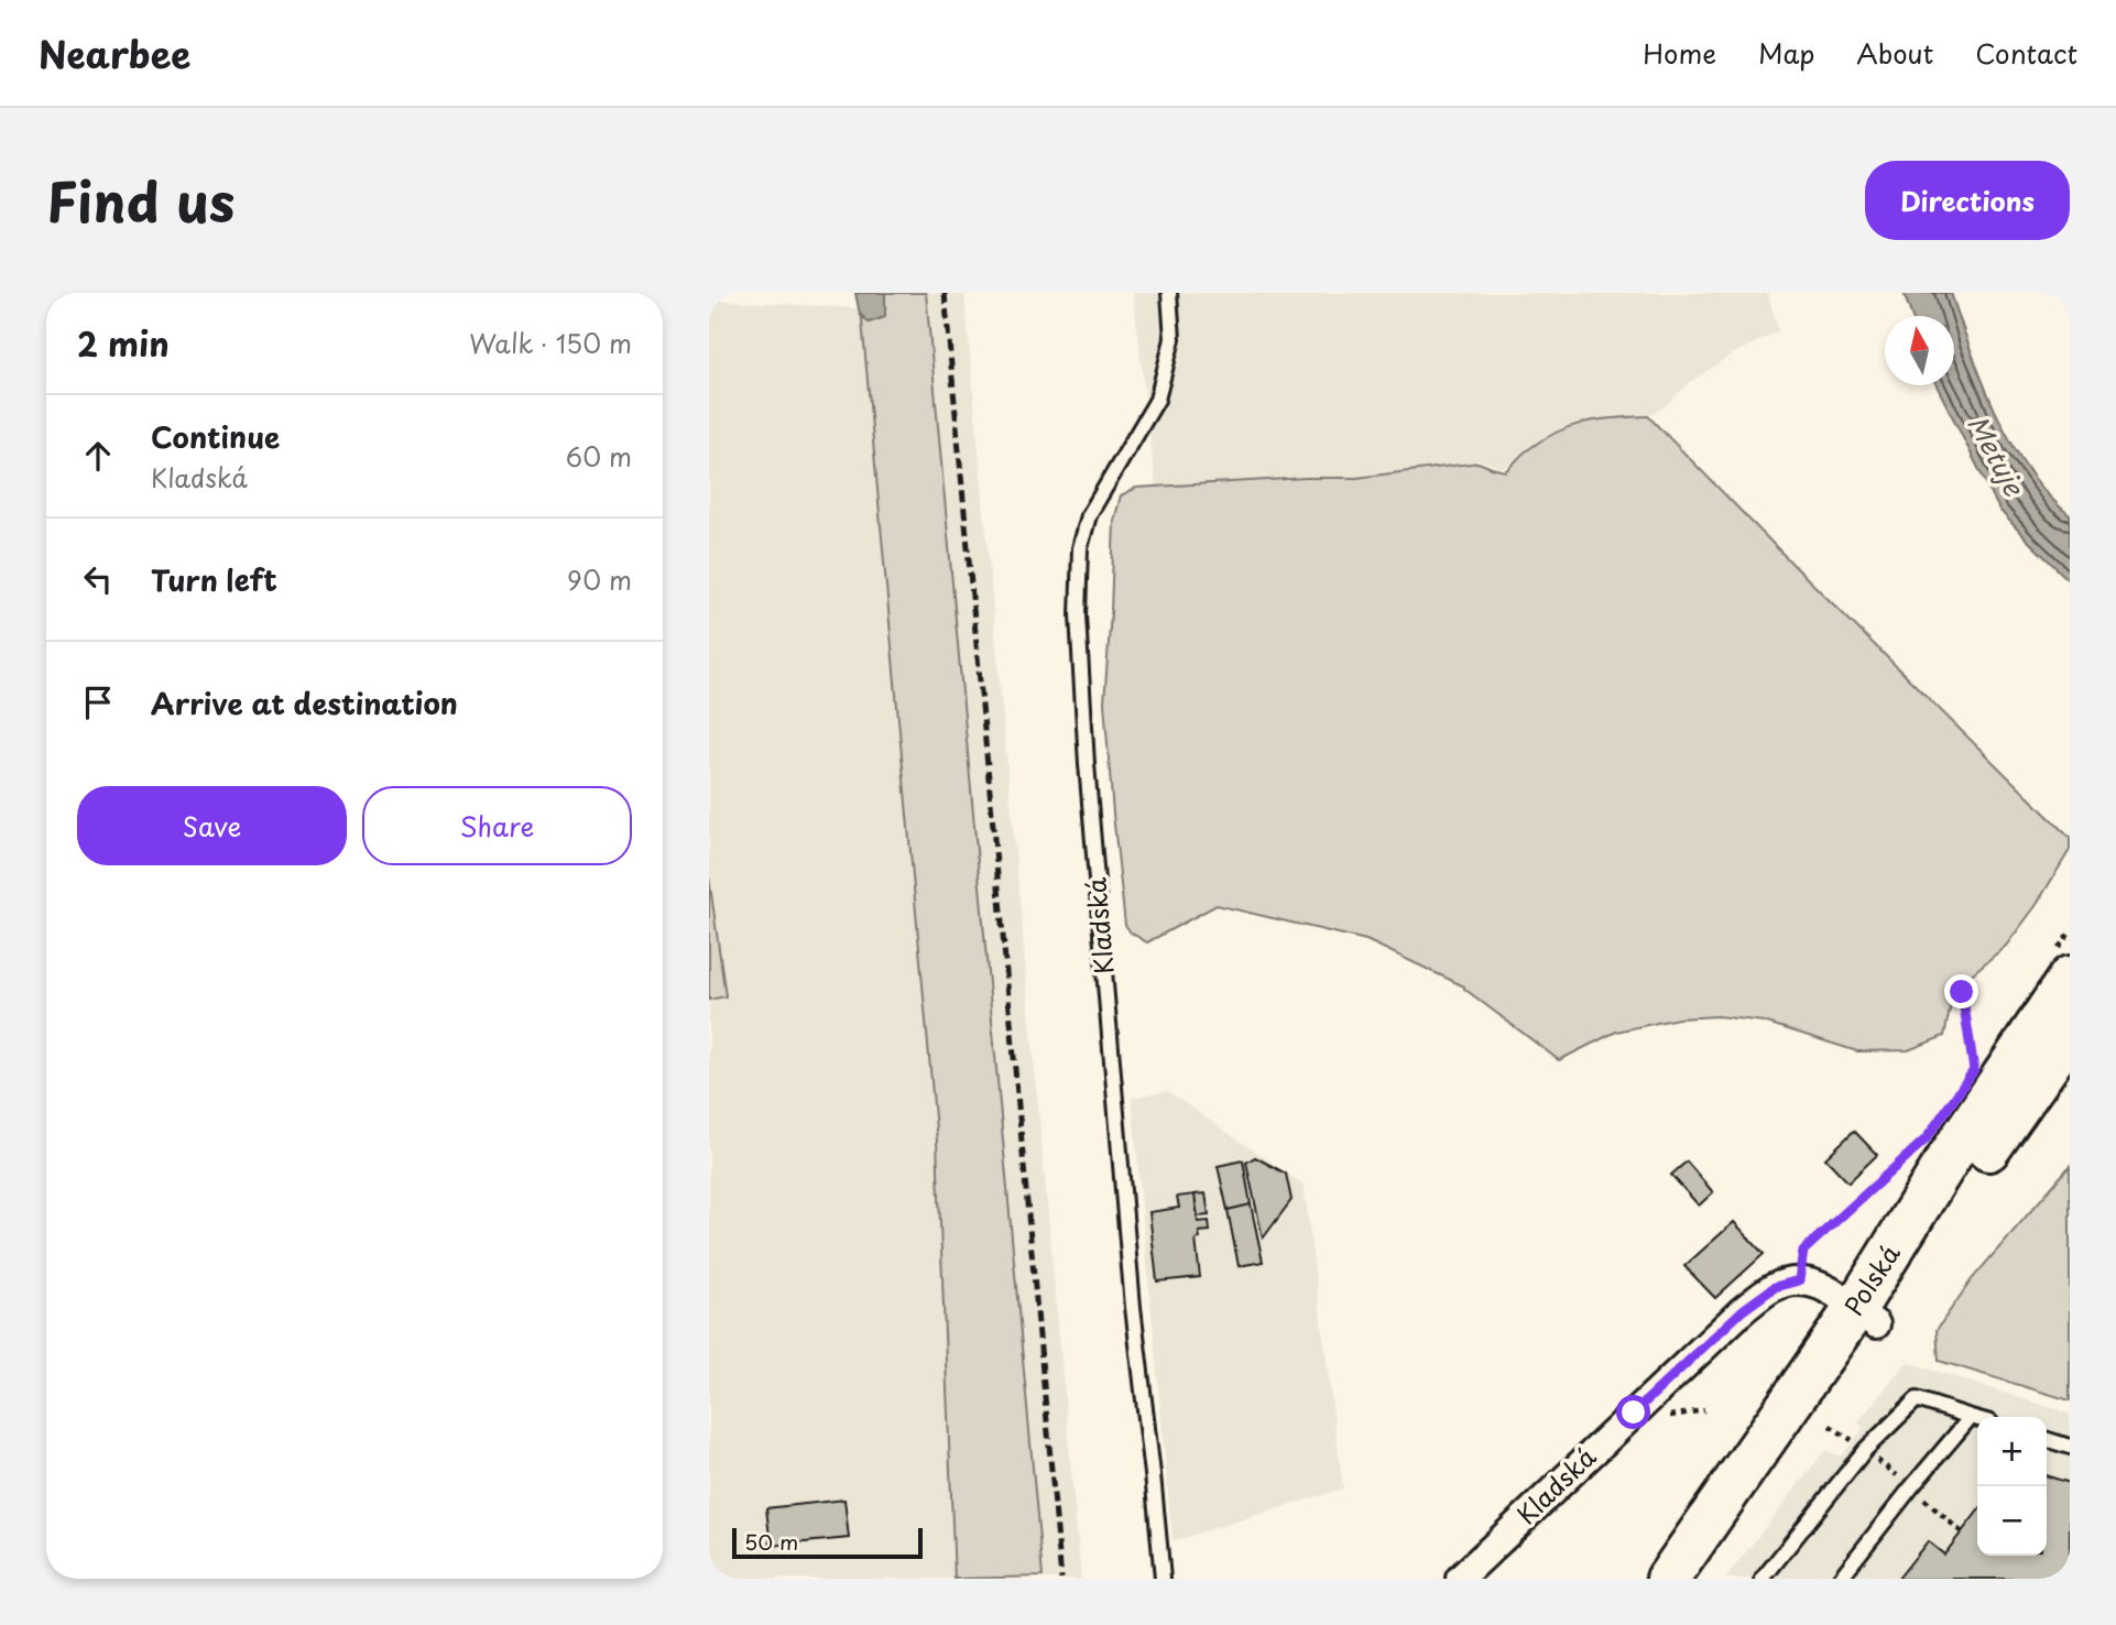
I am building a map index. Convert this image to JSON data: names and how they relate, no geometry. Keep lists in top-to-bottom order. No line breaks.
{"streets":{"main road":["Polská"],"street":["Kladská"]},"water":["Metuje"],"scale_bar":"50 m","north":"top","page":{"header":"Nearbee","nav":["Home","Map","About","Contact"],"title":"Find us","buttons":["Directions",["Save","Share"]],"heading":["2 min","Walk · 150 m"],"list":[["Continue","Kladská","60 m"],["Turn left","90 m"],"Arrive at destination"],"map_buttons":["+","−"],"scale":"50 m"}}
